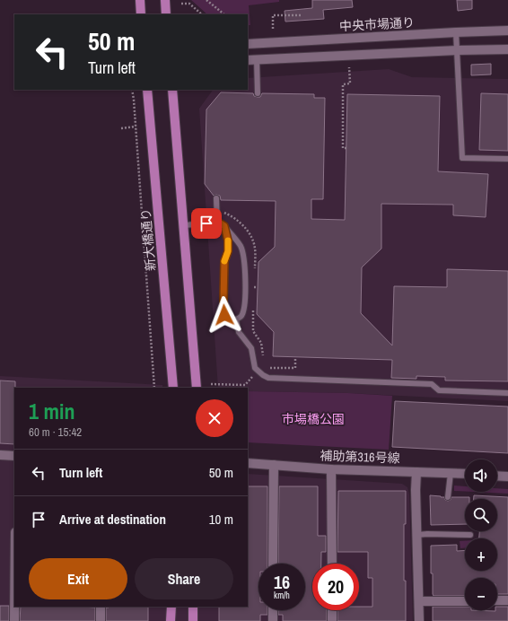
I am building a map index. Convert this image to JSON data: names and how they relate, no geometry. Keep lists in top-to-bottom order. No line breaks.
{"streets":{"main road":["新大橋通り"],"street":["中央市場通り","補助第316号線"]},"parks":["市場橋公園"],"page":{"turn":["50 m","Turn left"],"heading":["1 min","60 m · 15:42"],"list":[{"name":"Turn left","value":"50 m"},{"name":"Arrive at destination","value":"10 m"}],"map_buttons":["+","−"],"buttons":["Exit","Share"],"speed":"16 km/h","limit":"20"}}
